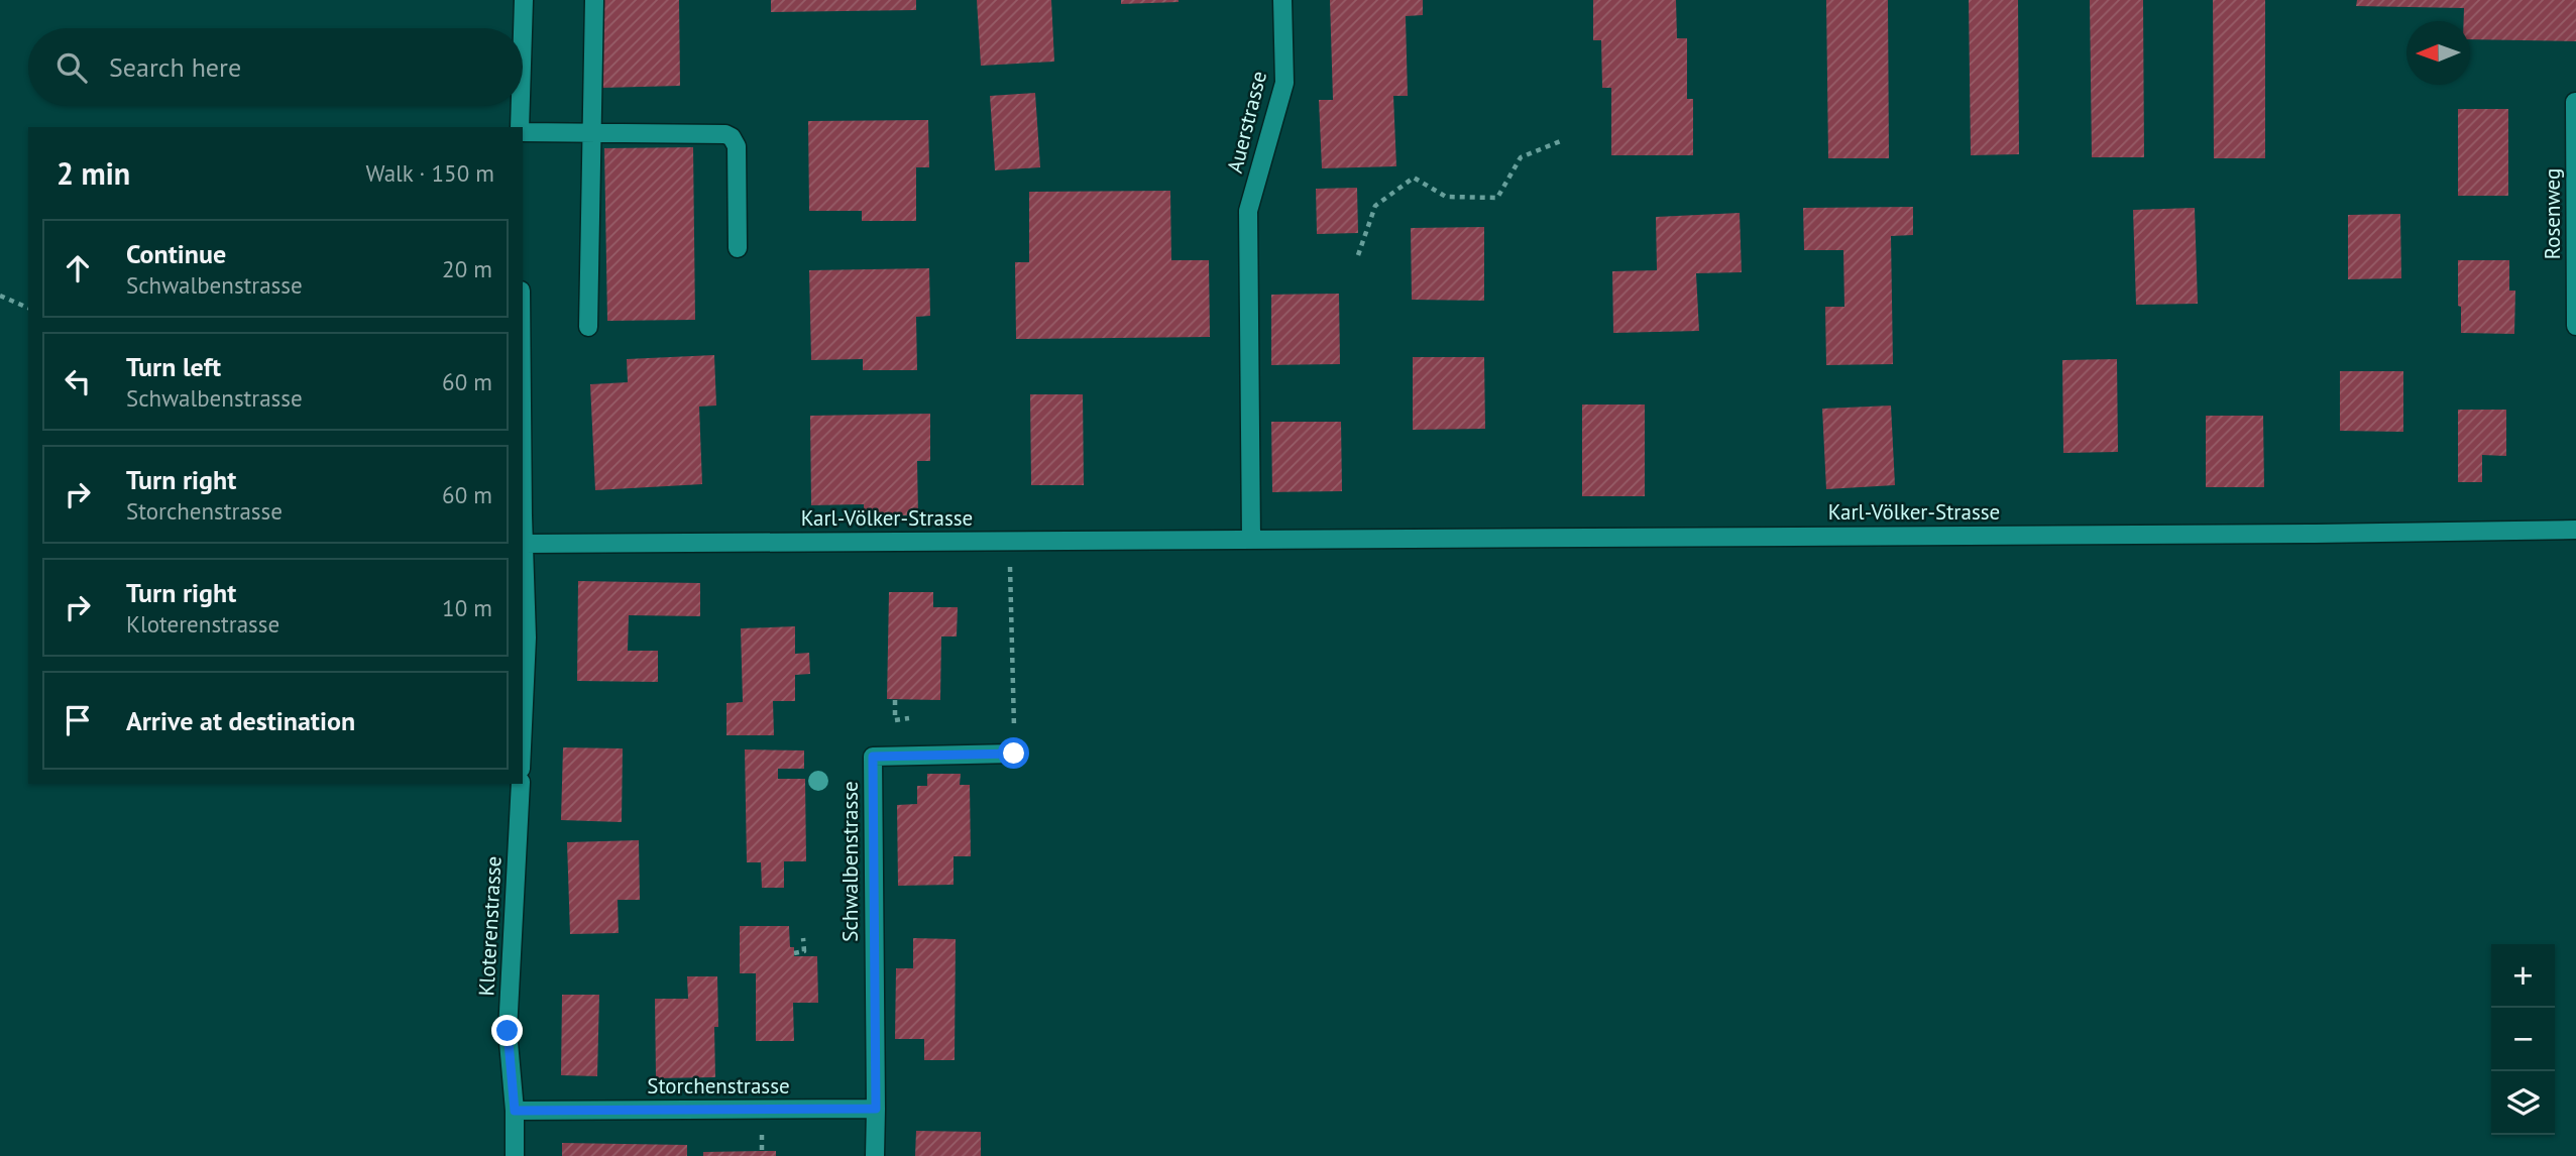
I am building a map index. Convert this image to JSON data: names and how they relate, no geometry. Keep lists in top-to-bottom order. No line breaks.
{"streets":{"street":["Auerstrasse","Rosenweg","Karl-Völker-Strasse","Schwalbenstrasse","Kloterenstrasse","Storchenstrasse"]},"crossings":[["Auerstrasse","Karl-Völker-Strasse"],["Schwalbenstrasse","Storchenstrasse"],["Kloterenstrasse","Storchenstrasse"]],"north":"left","page":{"search":"Search here","heading":["2 min","Walk · 150 m"],"list":[["Continue","Schwalbenstrasse","20 m"],["Turn left","Schwalbenstrasse","60 m"],["Turn right","Storchenstrasse","60 m"],["Turn right","Kloterenstrasse","10 m"],"Arrive at destination"],"map_buttons":["+","−"]}}
